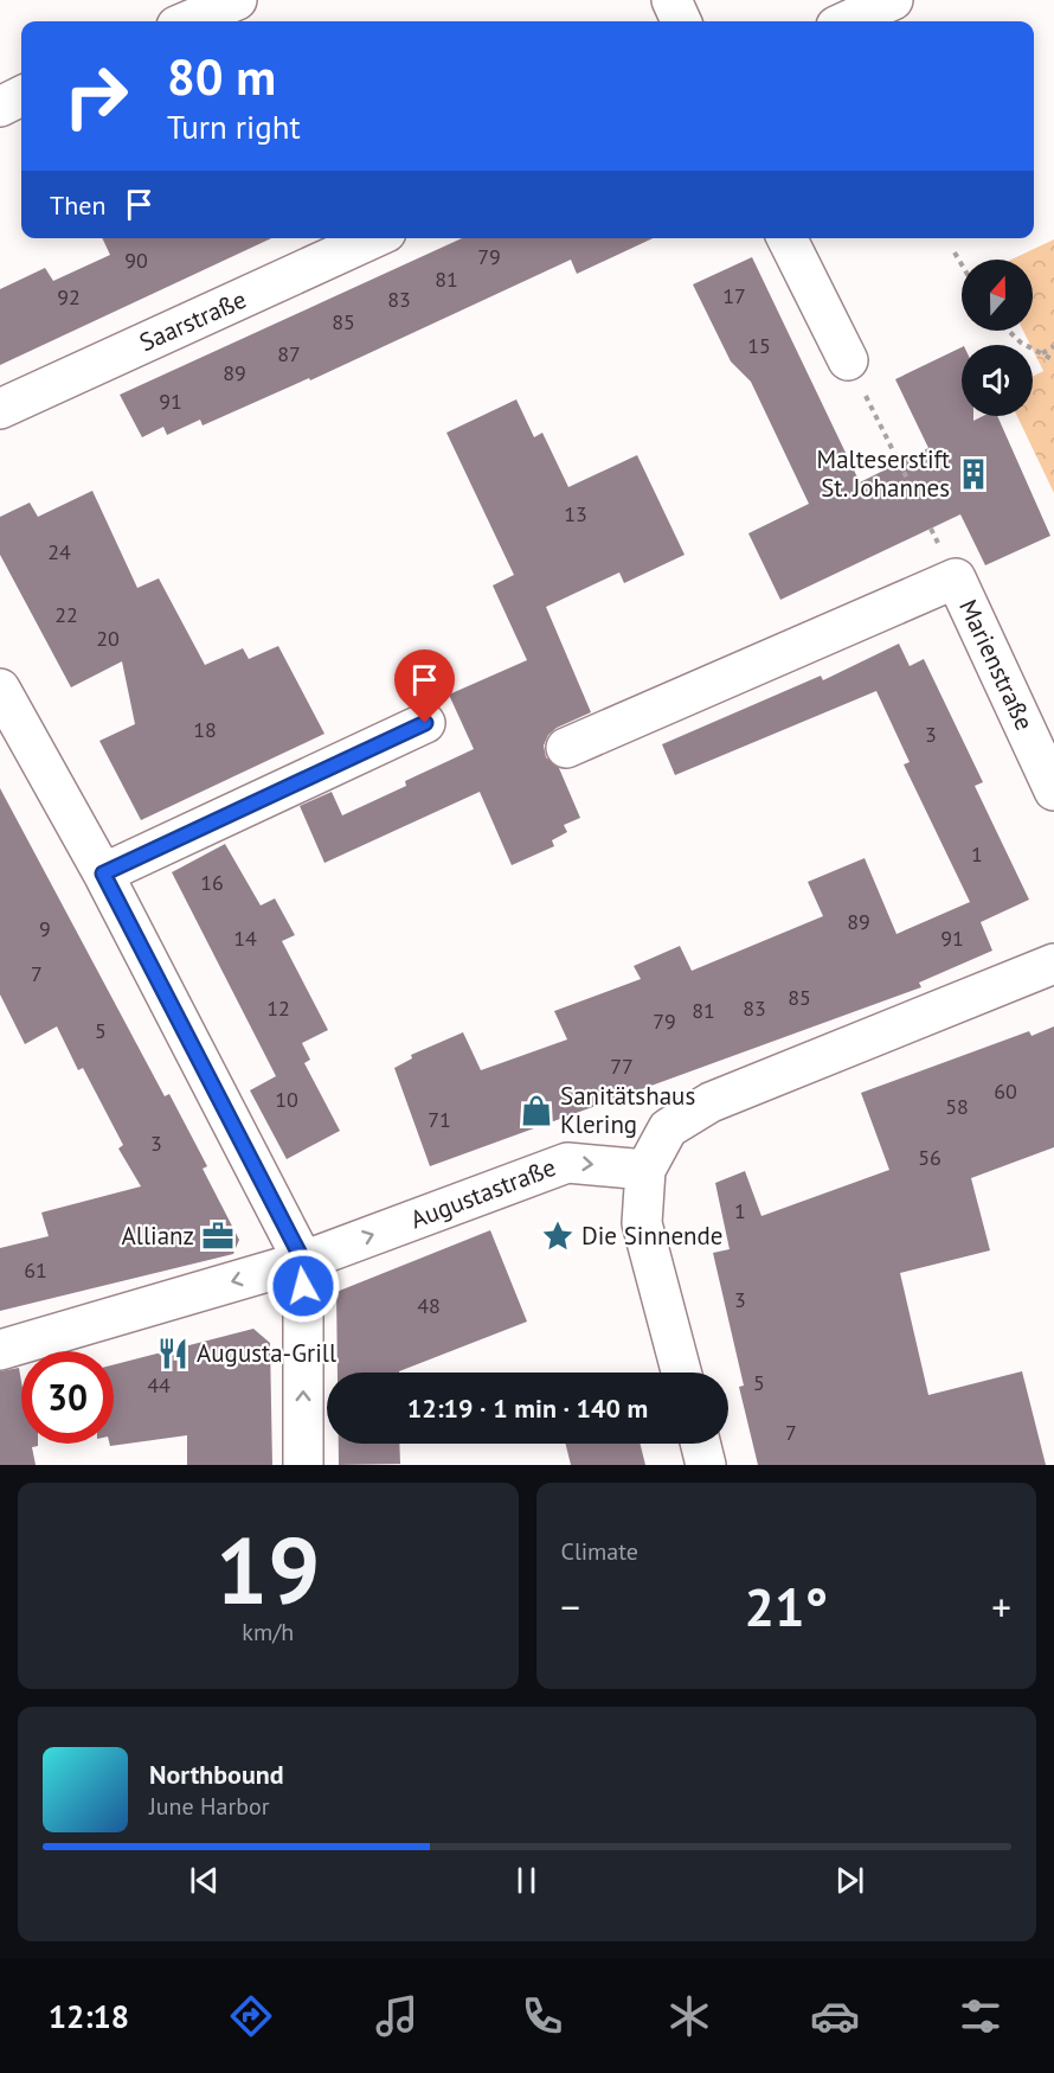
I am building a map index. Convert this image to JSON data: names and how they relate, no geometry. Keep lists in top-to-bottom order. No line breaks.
{"streets":{"street":["Saarstraße","Marienstraße","Augustastraße"]},"places":{"building":["Malteserstift St. Johannes"],"shop":["Sanitätshaus Klering"],"office":["Allianz"],"place":["Die Sinnende"],"restaurant":["Augusta-Grill"]},"house_numbers":["79","90","81","17","92","83","85","15","87","89","91","13","24","22","20","18","3","1","16","89","9","14","91","7","85","12","83","81","79","5","77","60","10","58","71","3","56","1","61","3","48","5","44","7"],"north":"top","page":{"turn":["80 m","Turn right"],"then":"Then","limit":"30","trip":"12:19 · 1 min · 140 m","tile":[["19","km/h"],"Climate"],"heat":["−","21°","+"],"song":["Northbound","June Harbor"],"tabs":"12:18"}}
